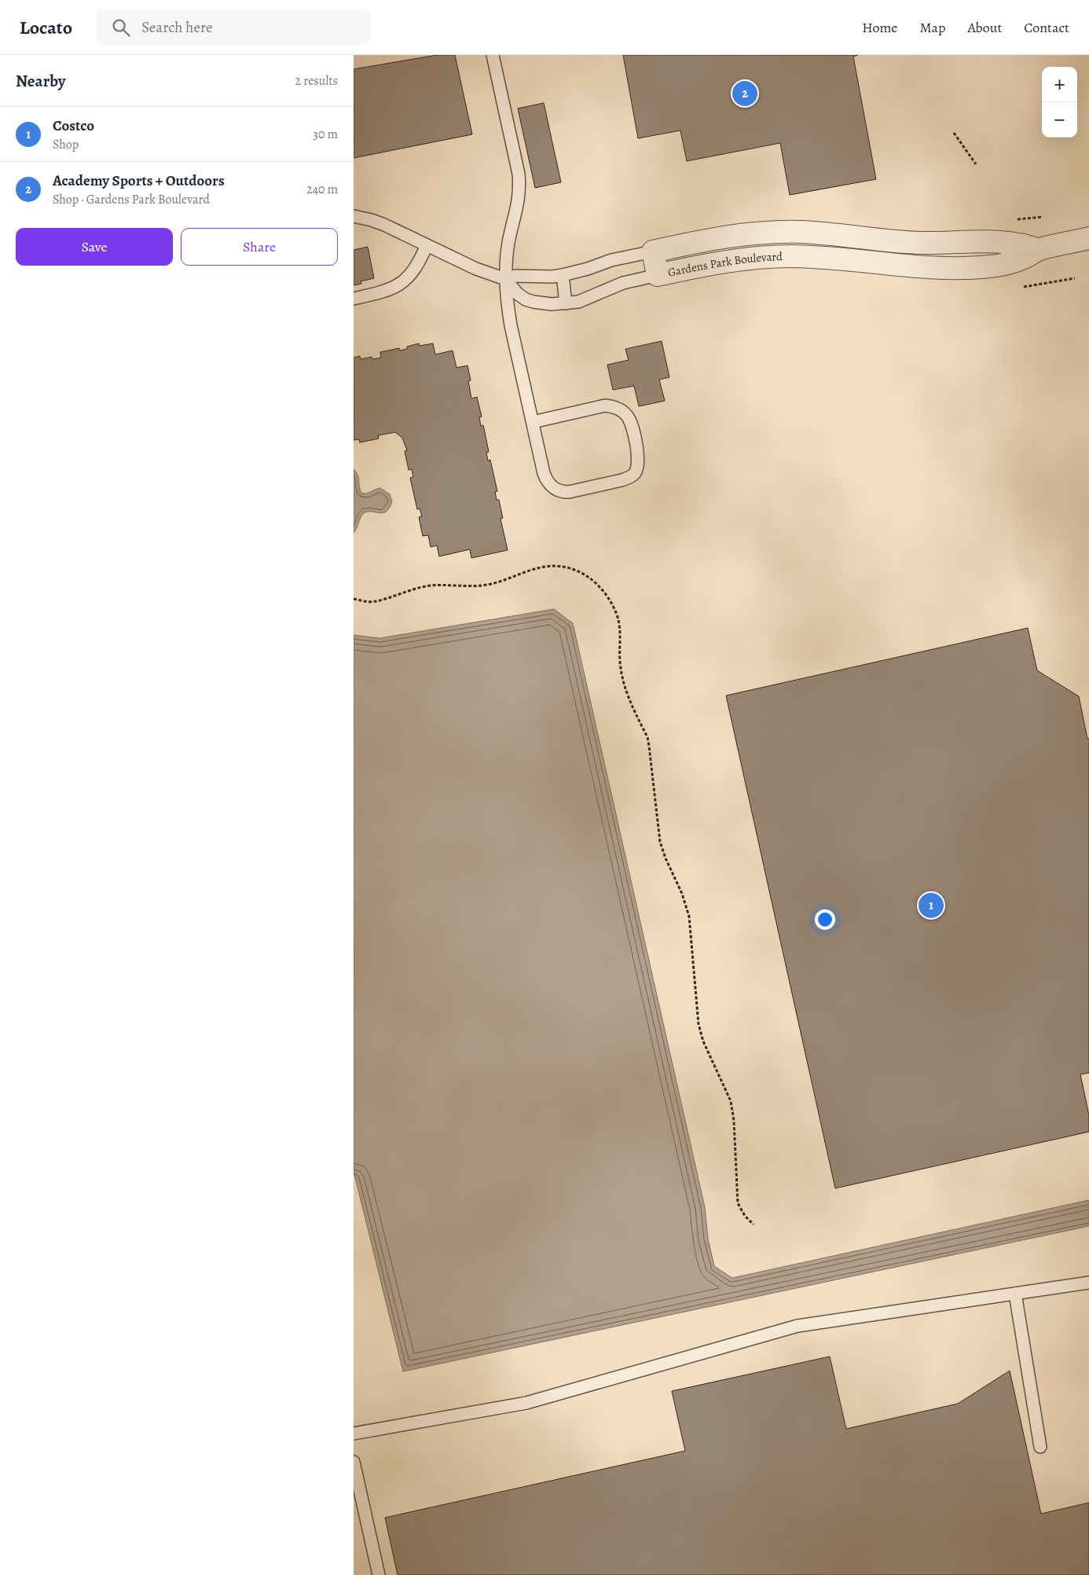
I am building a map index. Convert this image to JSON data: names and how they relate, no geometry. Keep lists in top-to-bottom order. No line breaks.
{"streets":{"street":["Gardens Park Boulevard"]},"page":{"header":"Locato","search":"Search here","nav":["Home","Map","About","Contact"],"heading":["Nearby","2 results"],"map_buttons":["+","−"],"pins":["2","1"],"list":[{"mark":"1","name":"Costco","note":"Shop","value":"30 m"},{"mark":"2","name":"Academy Sports + Outdoors","note":"Shop · Gardens Park Boulevard","value":"240 m"}],"buttons":["Save","Share"]}}
